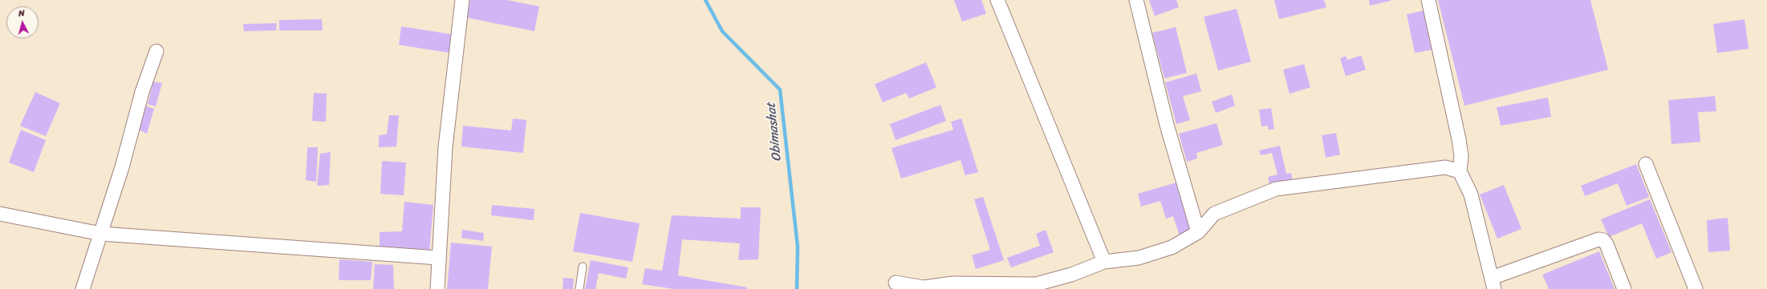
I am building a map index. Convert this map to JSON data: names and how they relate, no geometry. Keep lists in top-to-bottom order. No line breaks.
{"water":["Obimashat"],"north":"top"}
